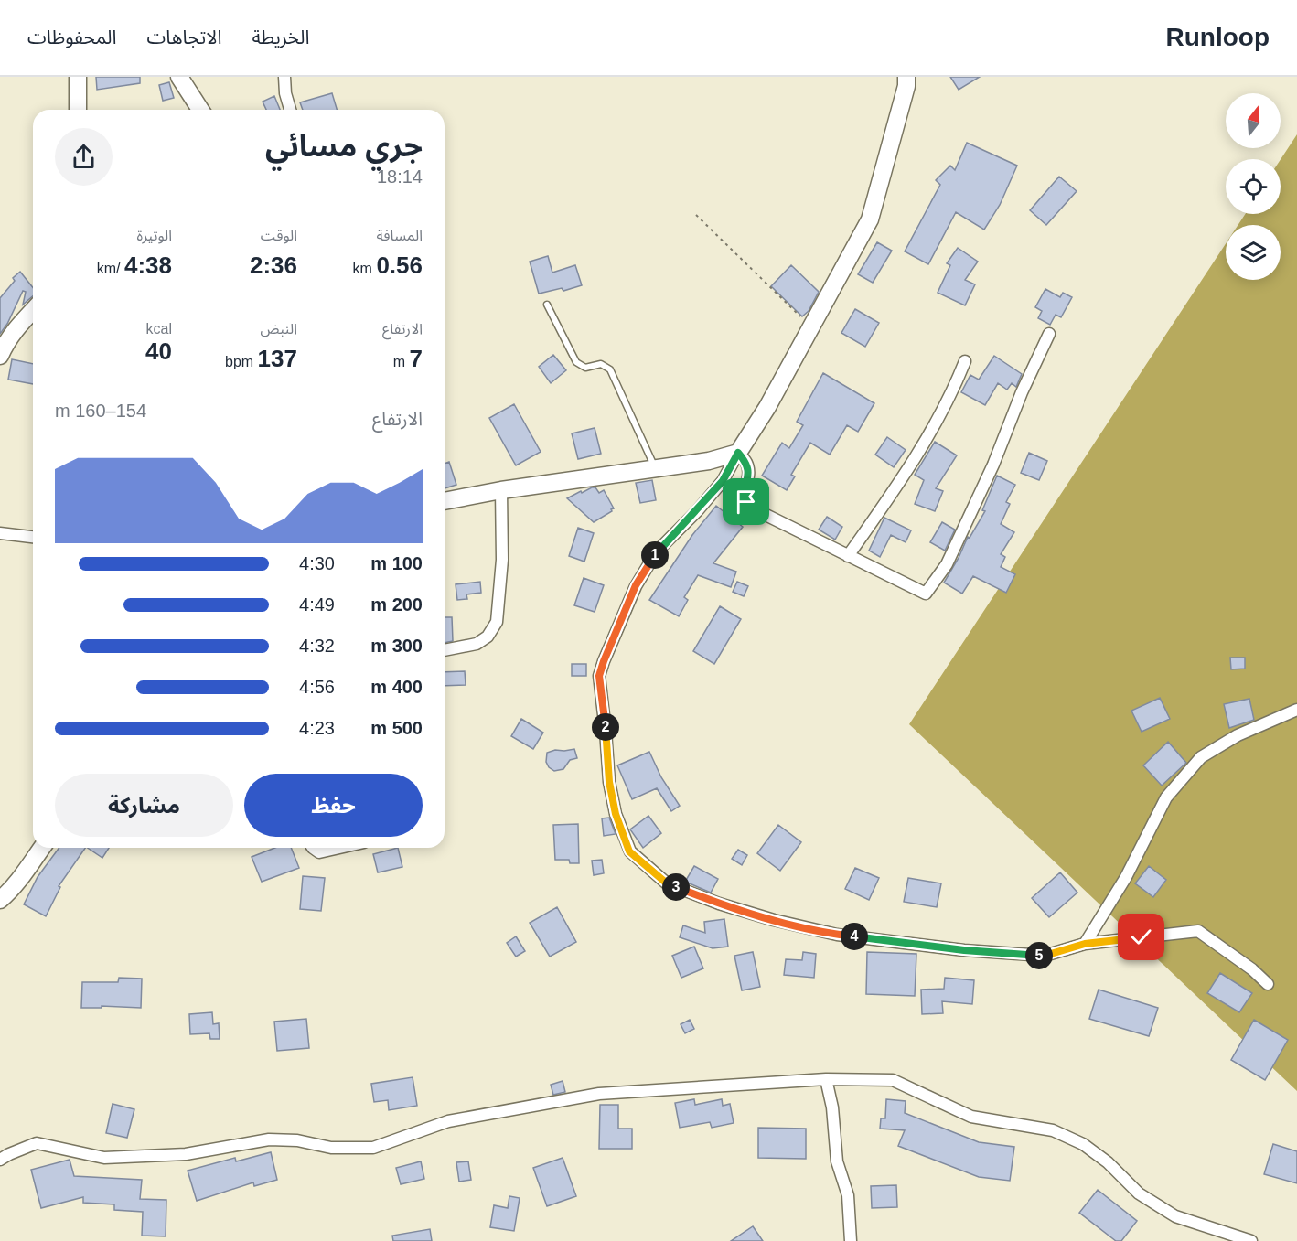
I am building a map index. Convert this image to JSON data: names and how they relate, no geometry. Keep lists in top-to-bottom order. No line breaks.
{"north":"top","page":{"header":"Runloop","nav":["الخريطة","الاتجاهات","المحفوظات"],"heading":["جري مسائي","18:14"],"stats":[["المسافة","0.56 km"],["الوقت","2:36"],["الوتيرة","4:38 /km"],["الارتفاع","7 m"],["النبض","137 bpm"],["kcal","40"]],"chart":["الارتفاع","154–160 m"],"pins":["1","2","3","4","5"],"list":[{"name":"100 m","note":"4:30"},{"name":"200 m","note":"4:49"},{"name":"300 m","note":"4:32"},{"name":"400 m","note":"4:56"},{"name":"500 m","note":"4:23"}],"buttons":["حفظ","مشاركة"]}}
